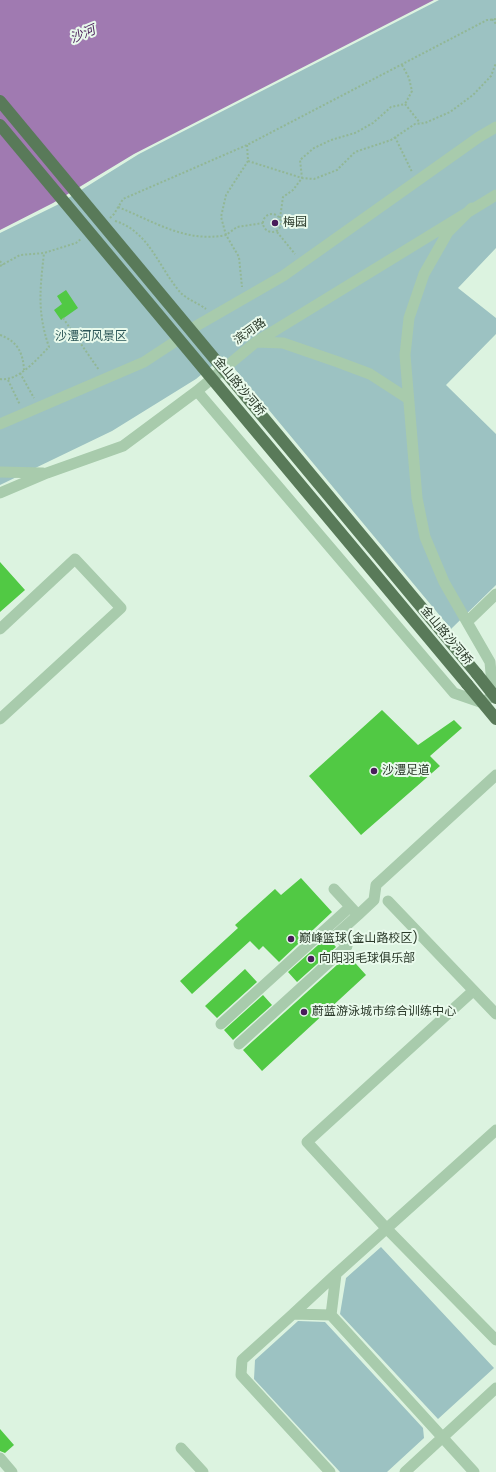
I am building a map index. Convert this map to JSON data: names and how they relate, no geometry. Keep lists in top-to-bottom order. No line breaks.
{"streets":{"main road":["金山路沙河桥"],"street":["滨河路"]},"water":["沙河"],"parks":["沙澧河风景区"],"places":["梅园","沙澧足道","巅峰篮球(金山路校区)","向阳羽毛球俱乐部","蔚蓝游泳城市综合训练中心"]}
